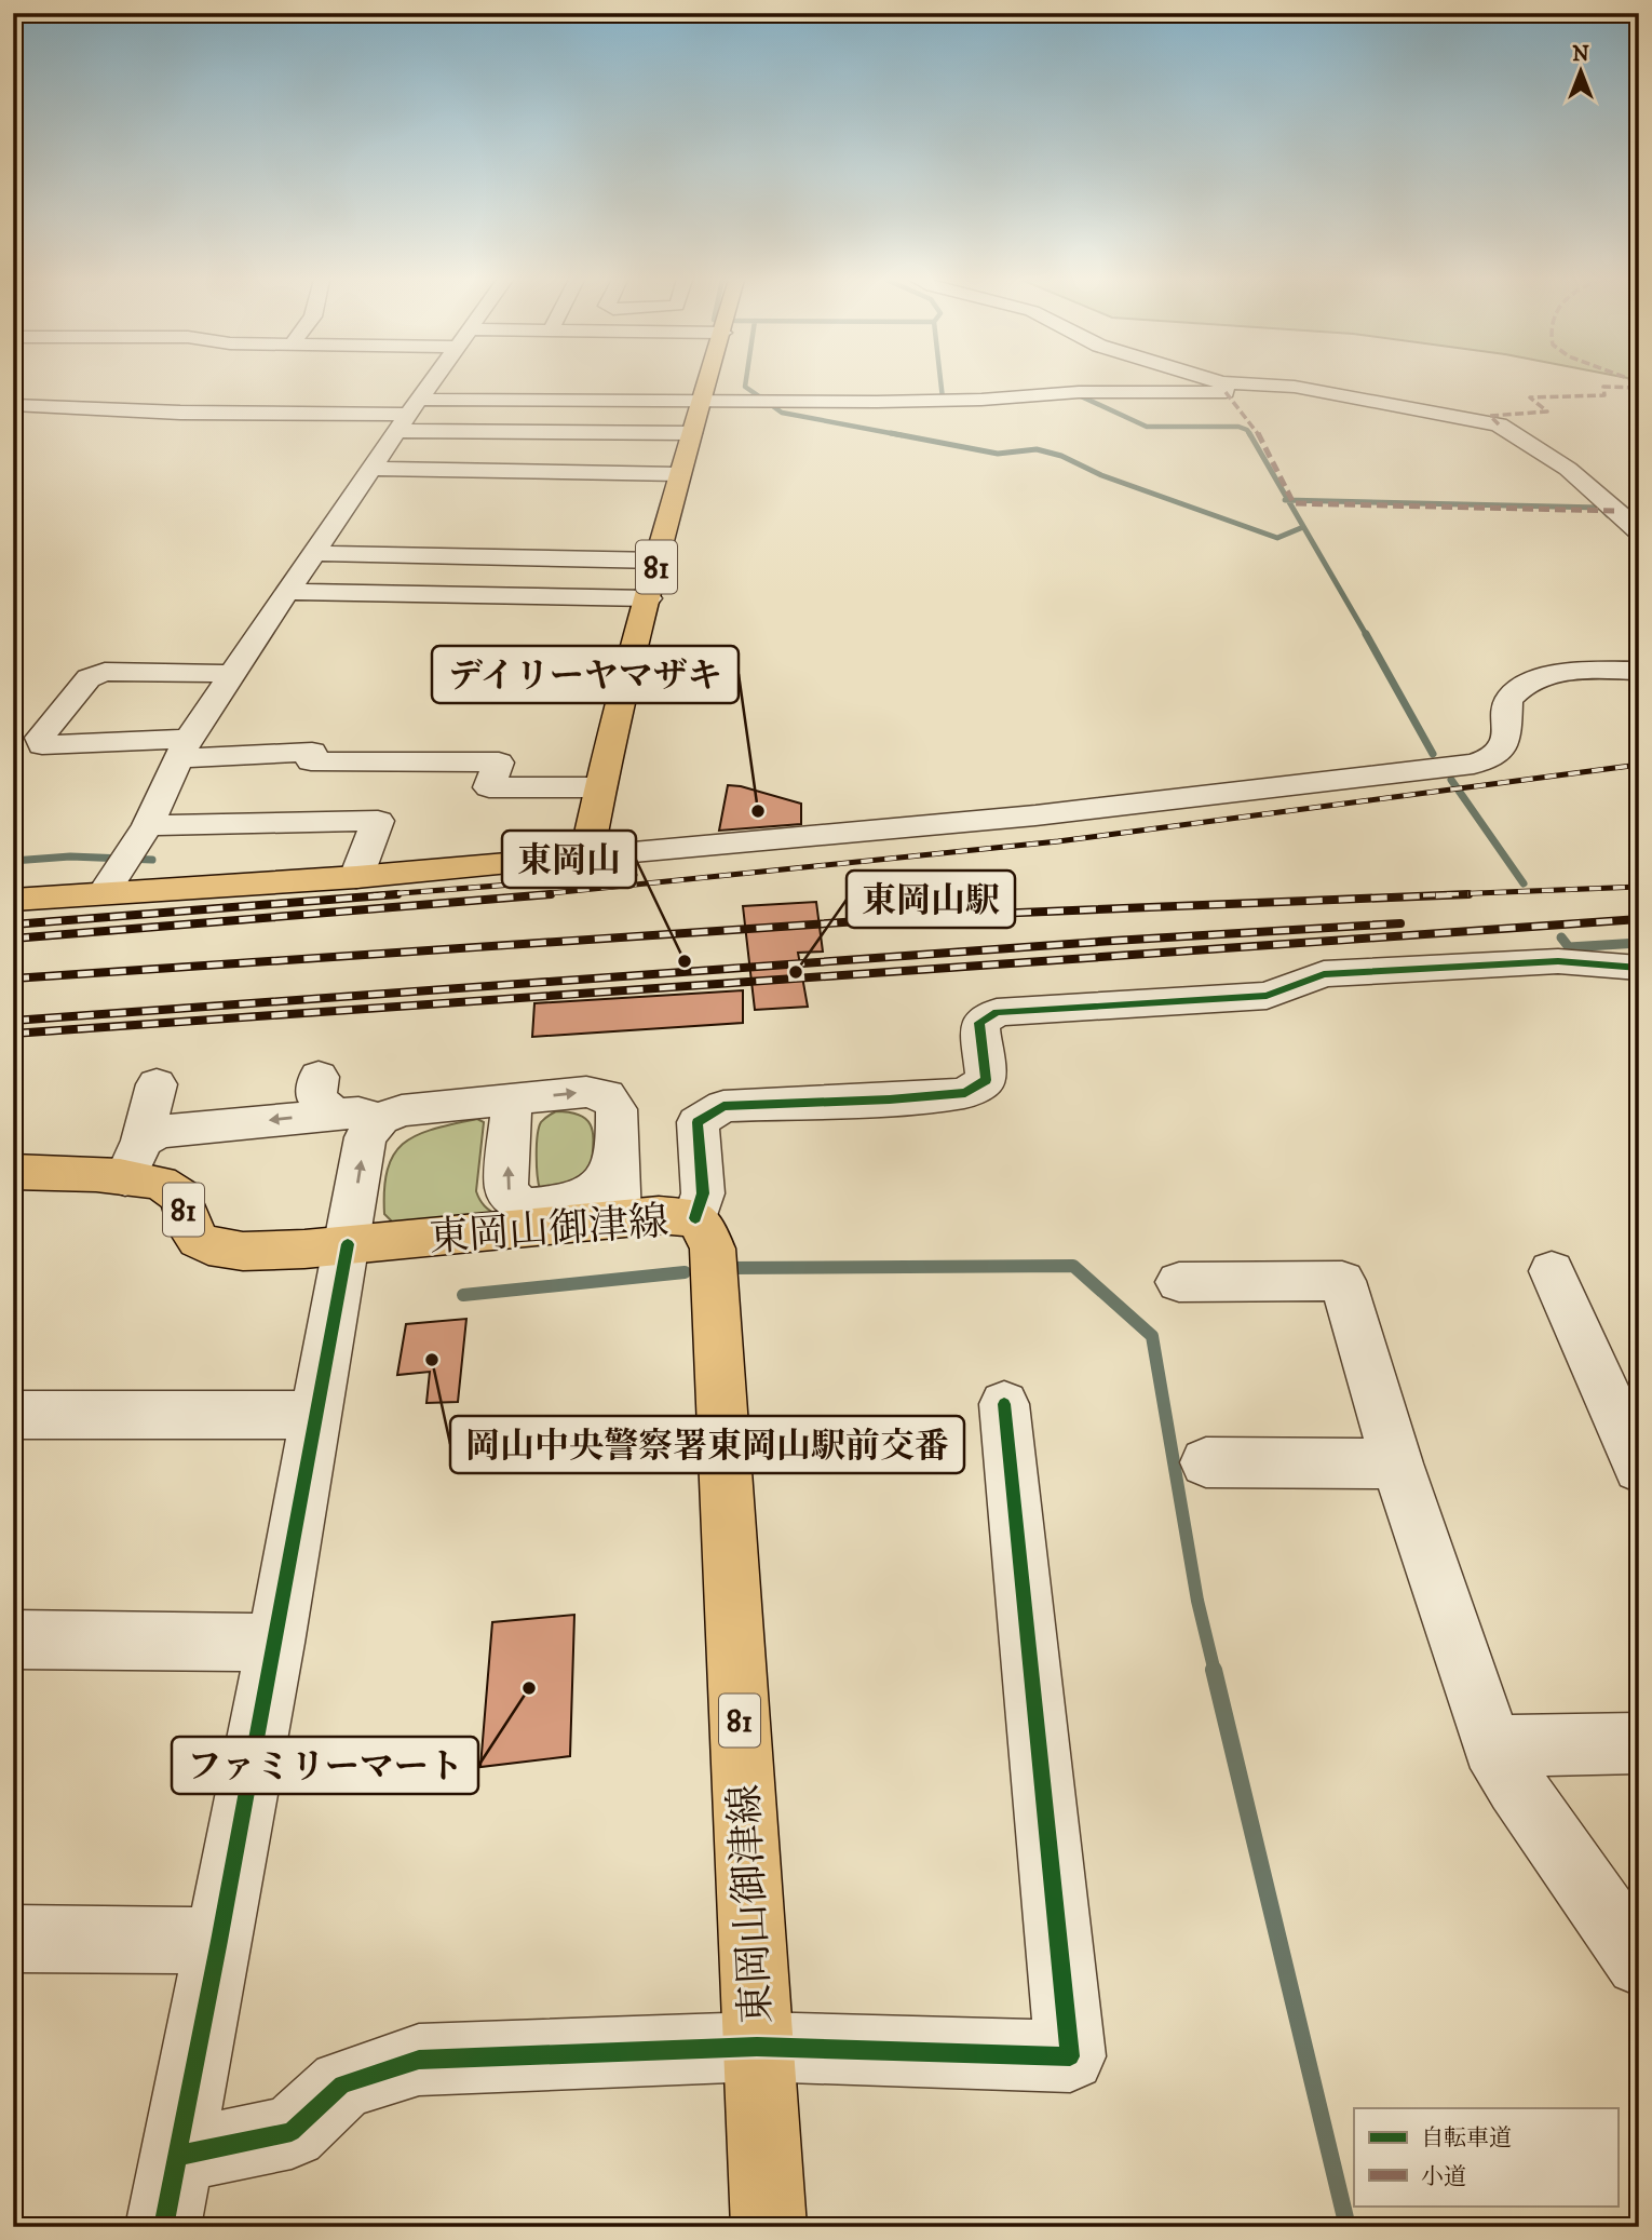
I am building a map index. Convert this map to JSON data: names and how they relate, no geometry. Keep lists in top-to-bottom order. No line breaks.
{"streets":{"main road":["81","東岡山御津線"]},"places":["デイリーヤマザキ","東岡山","東岡山駅","岡山中央警察署東岡山駅前交番","ファミリーマート"],"legend":["自転車道","小道"],"north":"top"}
